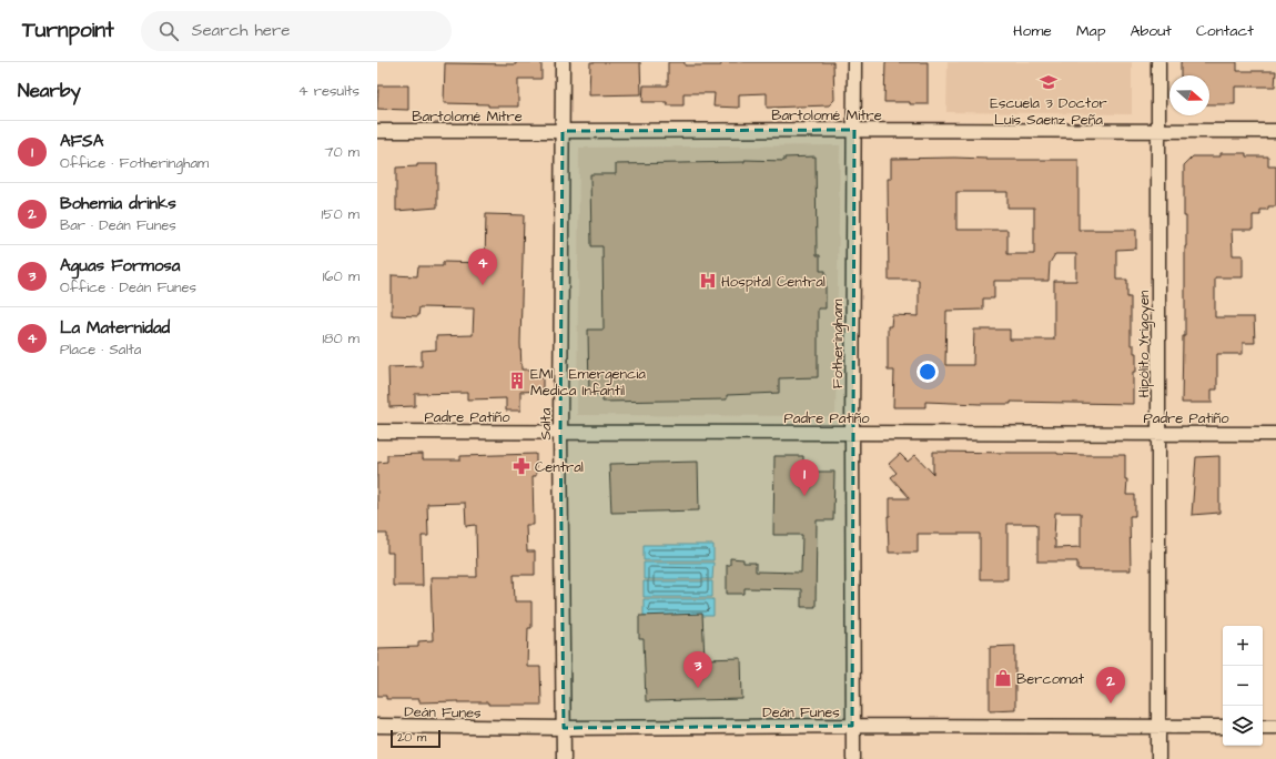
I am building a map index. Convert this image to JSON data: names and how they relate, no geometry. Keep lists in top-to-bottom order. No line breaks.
{"streets":{"street":["Bartolomé Mitre","Fotheringham","Hipólito Yrigoyen","Padre Patiño","Salta","Deán Funes"]},"crossings":[["Bartolomé Mitre","Fotheringham"],["Bartolomé Mitre","Hipólito Yrigoyen"],["Bartolomé Mitre","Salta"],["Fotheringham","Padre Patiño"],["Fotheringham","Deán Funes"],["Hipólito Yrigoyen","Padre Patiño"],["Hipólito Yrigoyen","Deán Funes"],["Padre Patiño","Salta"],["Salta","Deán Funes"]],"places":{"school or university":["Escuela 3 Doctor Luis Saenz Peña"],"hospital":["Hospital Central"],"building":["EMI - Emergencia Medica Infantil"],"pharmacy":["Central"],"shop":["Bercomat"]},"scale_bar":"20 m","north":"right","page":{"header":"Turnpoint","search":"Search here","nav":["Home","Map","About","Contact"],"heading":["Nearby","4 results"],"list":[{"mark":"1","name":"AFSA","note":"Office · Fotheringham","value":"70 m"},{"mark":"2","name":"Bohemia drinks","note":"Bar · Deán Funes","value":"150 m"},{"mark":"3","name":"Aguas Formosa","note":"Office · Deán Funes","value":"160 m"},{"mark":"4","name":"La Maternidad","note":"Place · Salta","value":"180 m"}],"pins":["4","1","3","2"],"map_buttons":["+","−"],"scale":"20 m"}}
